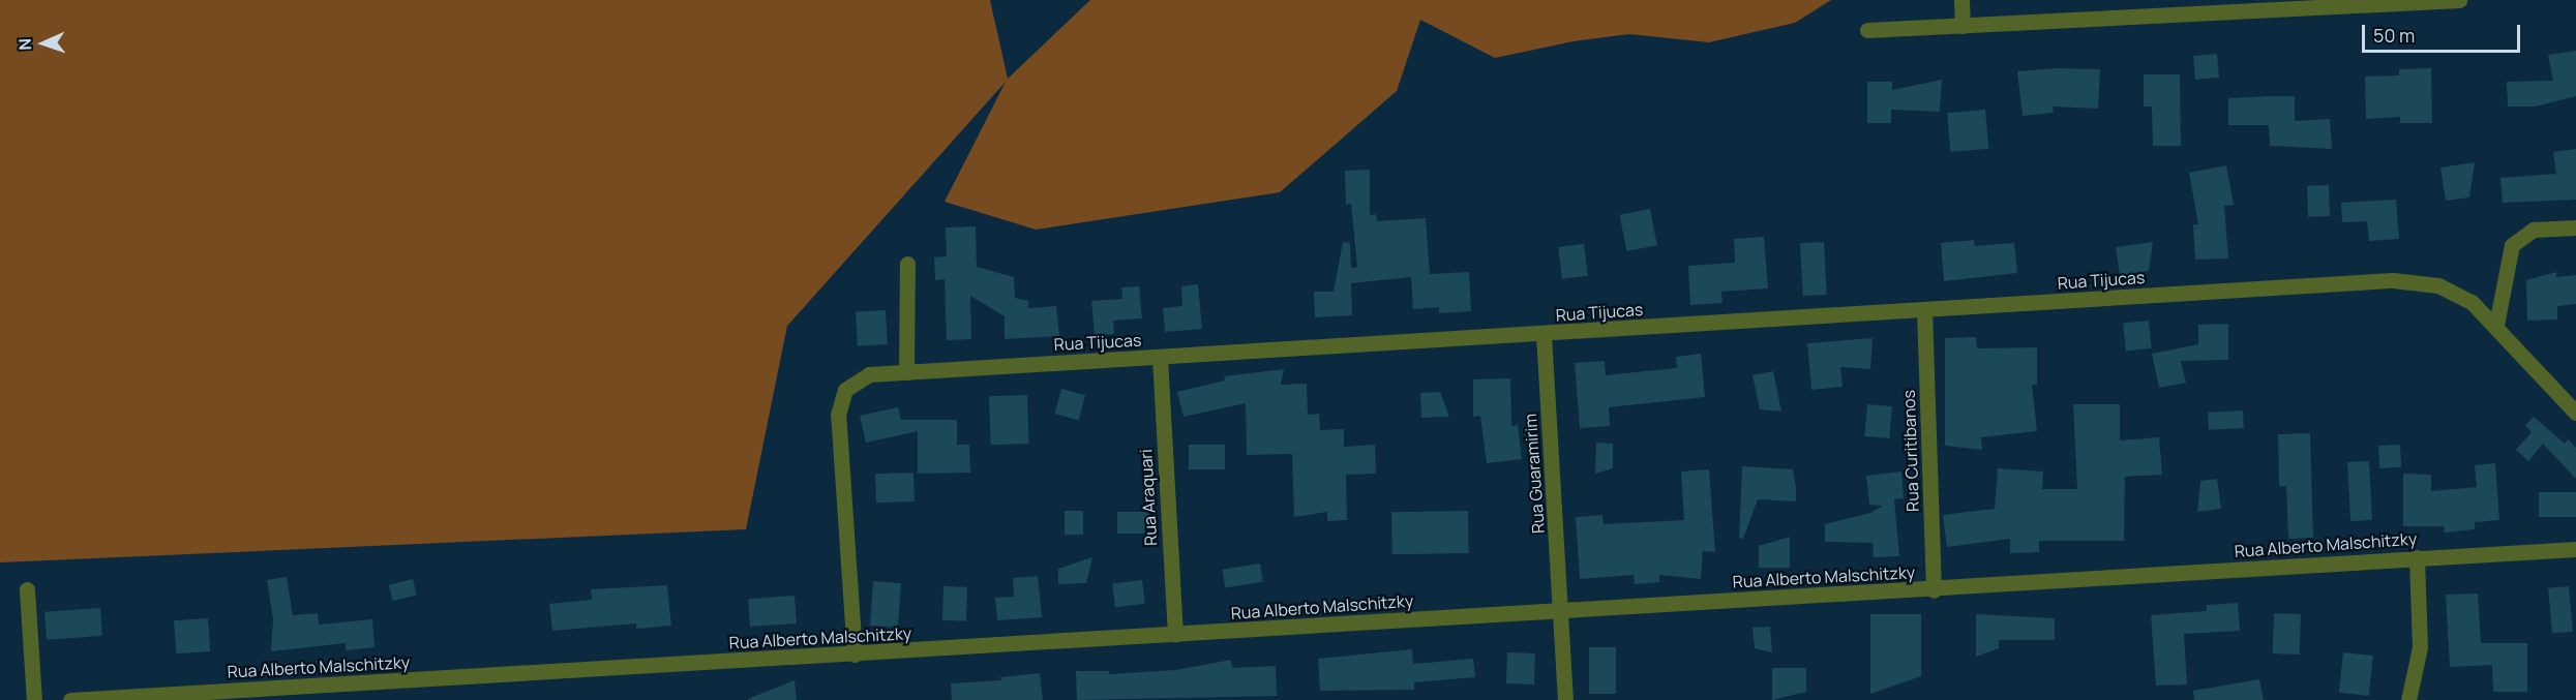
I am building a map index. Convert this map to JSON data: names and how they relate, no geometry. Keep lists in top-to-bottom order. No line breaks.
{"streets":{"street":["Rua Tijucas","Rua Curitibanos","Rua Guaramirim","Rua Araquari","Rua Alberto Malschitzky"]},"crossings":[["Rua Tijucas","Rua Curitibanos"],["Rua Tijucas","Rua Guaramirim"],["Rua Tijucas","Rua Araquari"],["Rua Tijucas","Rua Alberto Malschitzky"],["Rua Curitibanos","Rua Alberto Malschitzky"],["Rua Guaramirim","Rua Alberto Malschitzky"],["Rua Araquari","Rua Alberto Malschitzky"]],"scale_bar":"50 m","north":"left"}
